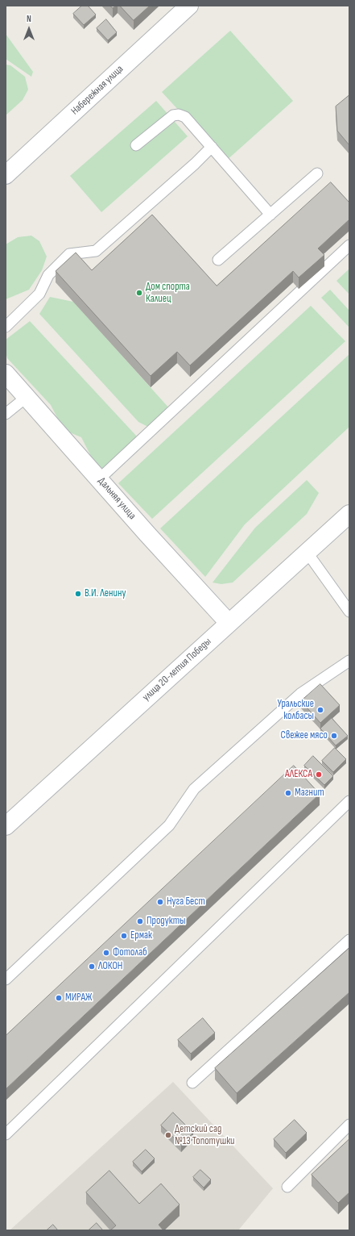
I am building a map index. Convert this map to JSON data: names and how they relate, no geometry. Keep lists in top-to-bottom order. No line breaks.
{"streets":{"street":["Набережная улица","Дальняя улица","улица 20-летия Победы"]},"crossings":[["Дальняя улица","улица 20-летия Победы"]],"places":["Дом спорта Калиец","В.И. Ленину","Уральские колбасы","Свежее мясо","АЛЕКСА","Магнит","Нуга Бест","Продукты","Ермак","Фотолаб","ЛОКОН","МИРАЖ","Детский сад №13 Топотушки"],"north":"top"}
